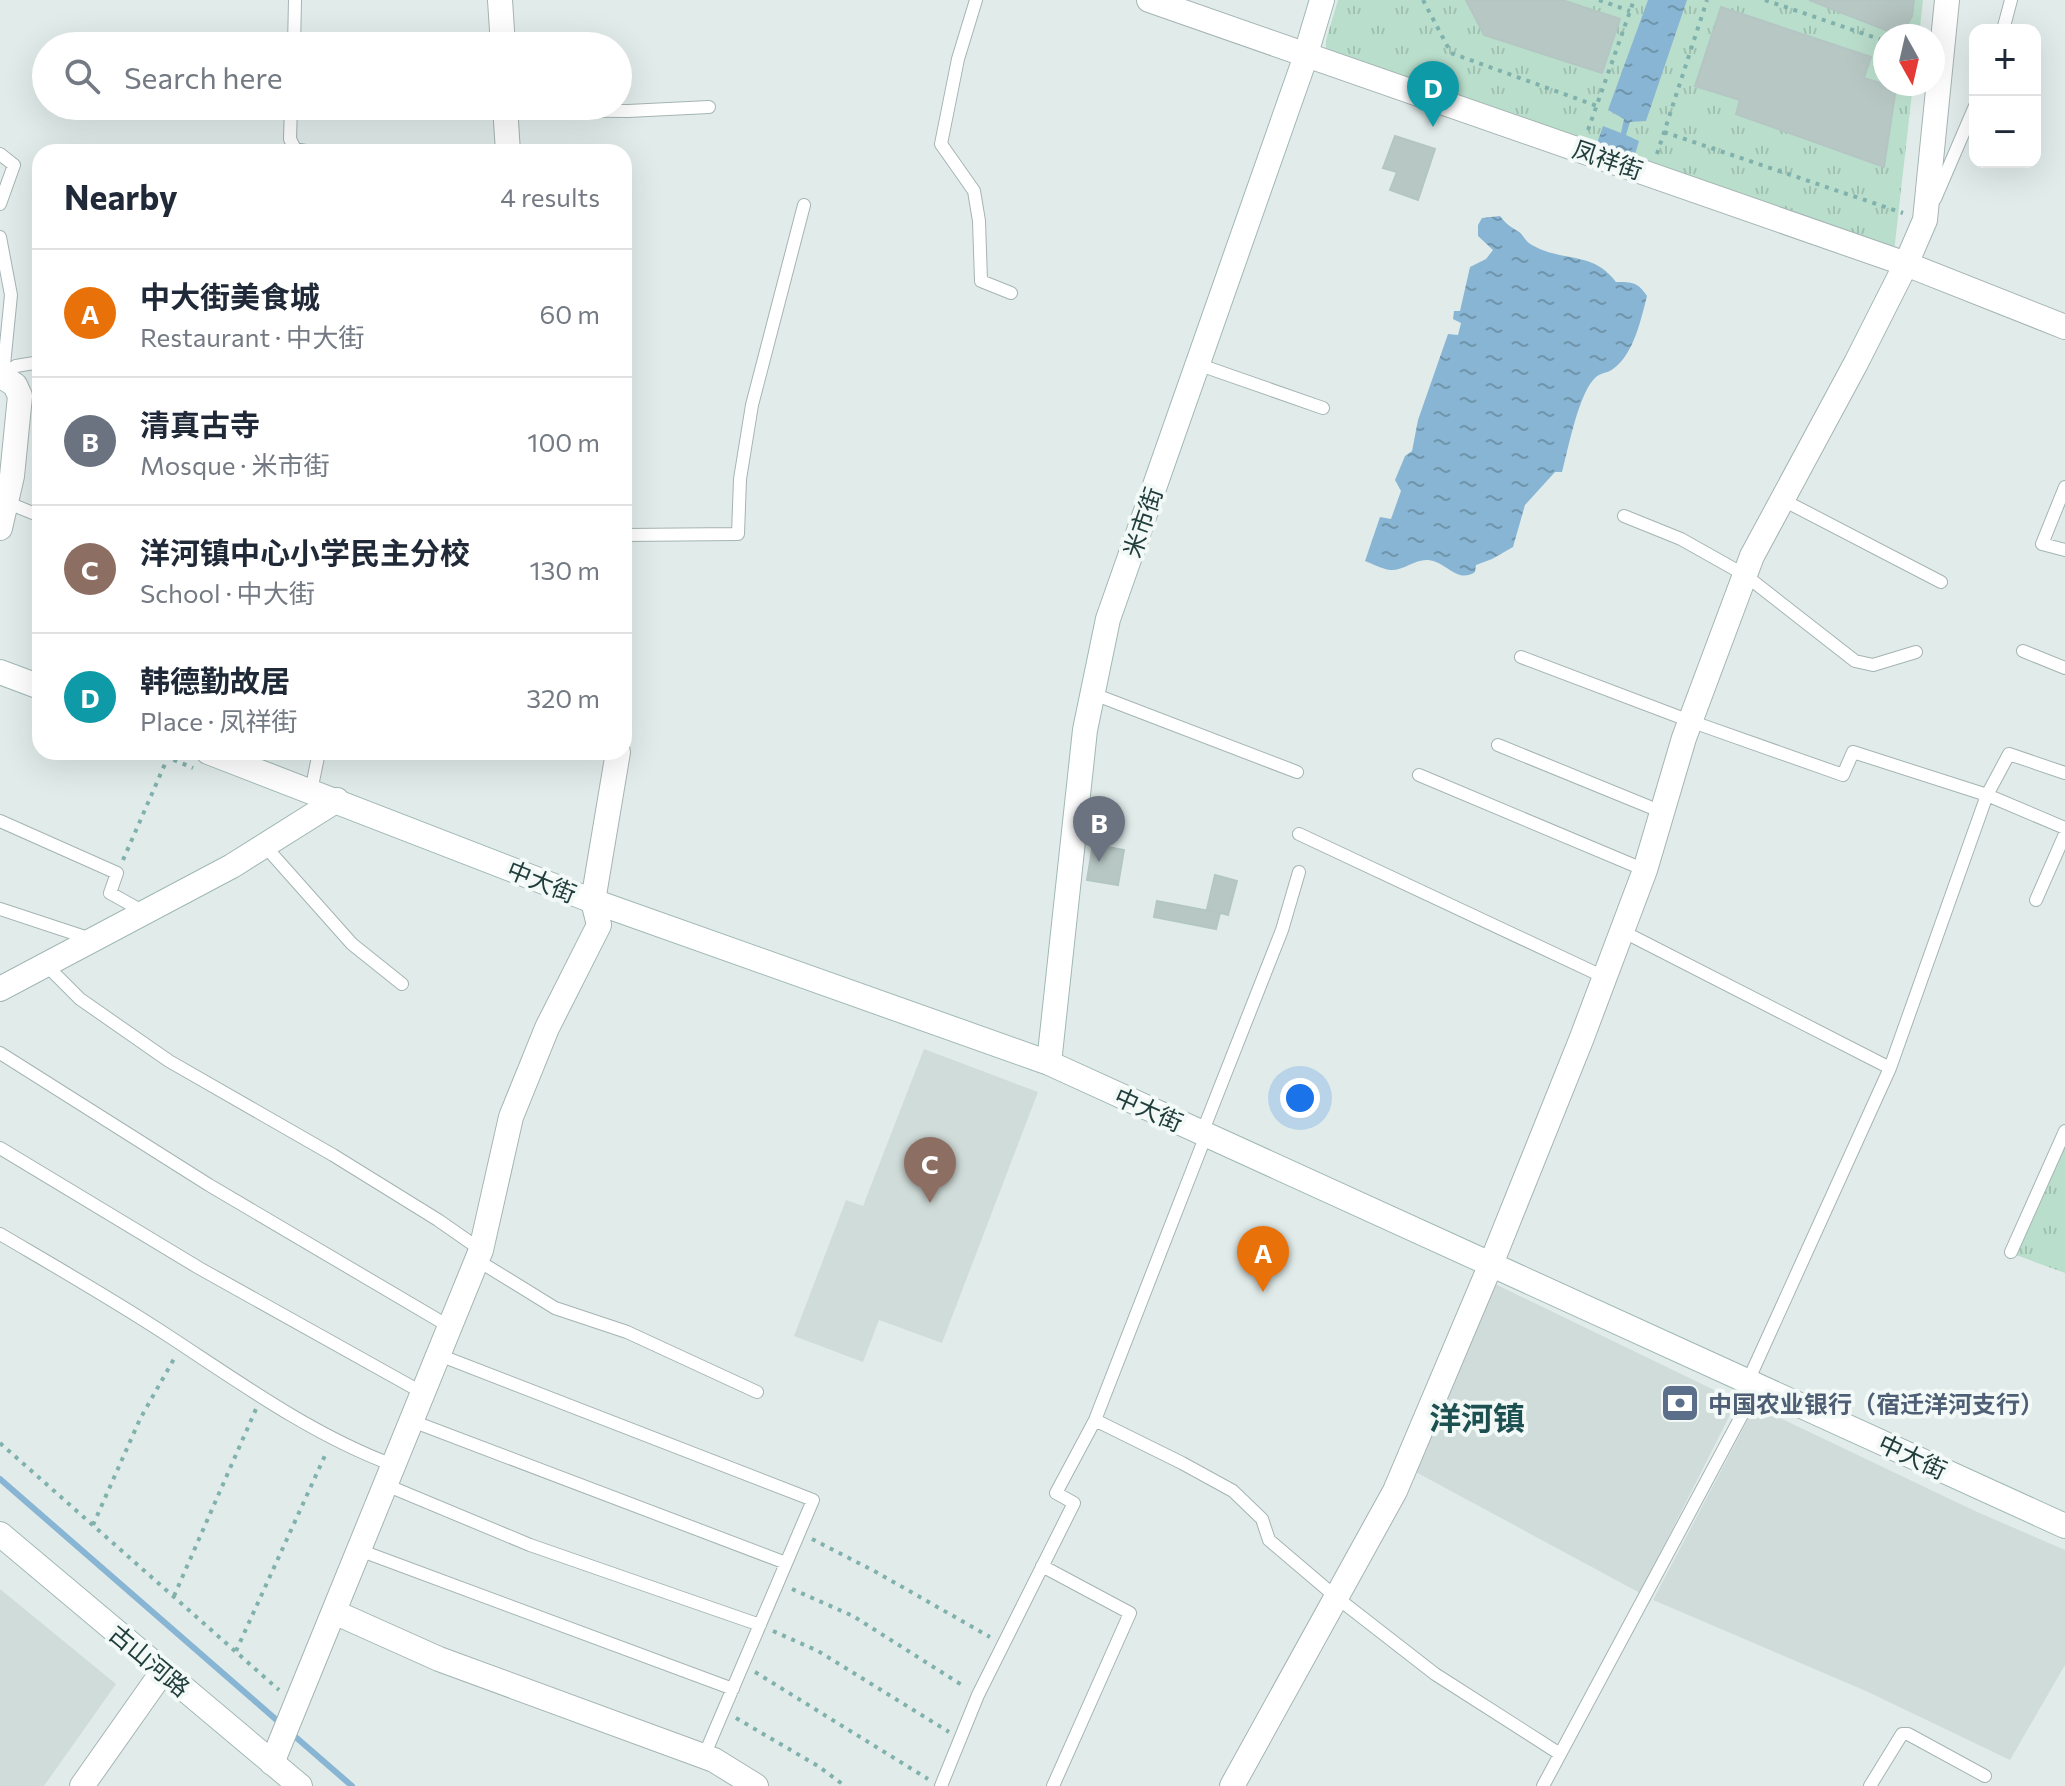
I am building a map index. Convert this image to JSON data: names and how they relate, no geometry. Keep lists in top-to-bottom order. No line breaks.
{"streets":{"street":["凤祥街","米市街","中大街","古山河路"]},"crossings":[["凤祥街","米市街"],["米市街","中大街"]],"districts":["洋河镇"],"places":{"bank":["中国农业银行（宿迁洋河支行）"]},"north":"bottom","page":{"map_buttons":["+","−"],"search":"Search here","pins":["D","B","C","A"],"heading":["Nearby","4 results"],"list":[{"mark":"A","name":"中大街美食城","note":"Restaurant · 中大街","value":"60 m"},{"mark":"B","name":"清真古寺","note":"Mosque · 米市街","value":"100 m"},{"mark":"C","name":"洋河镇中心小学民主分校","note":"School · 中大街","value":"130 m"},{"mark":"D","name":"韩德勤故居","note":"Place · 凤祥街","value":"320 m"}]}}
